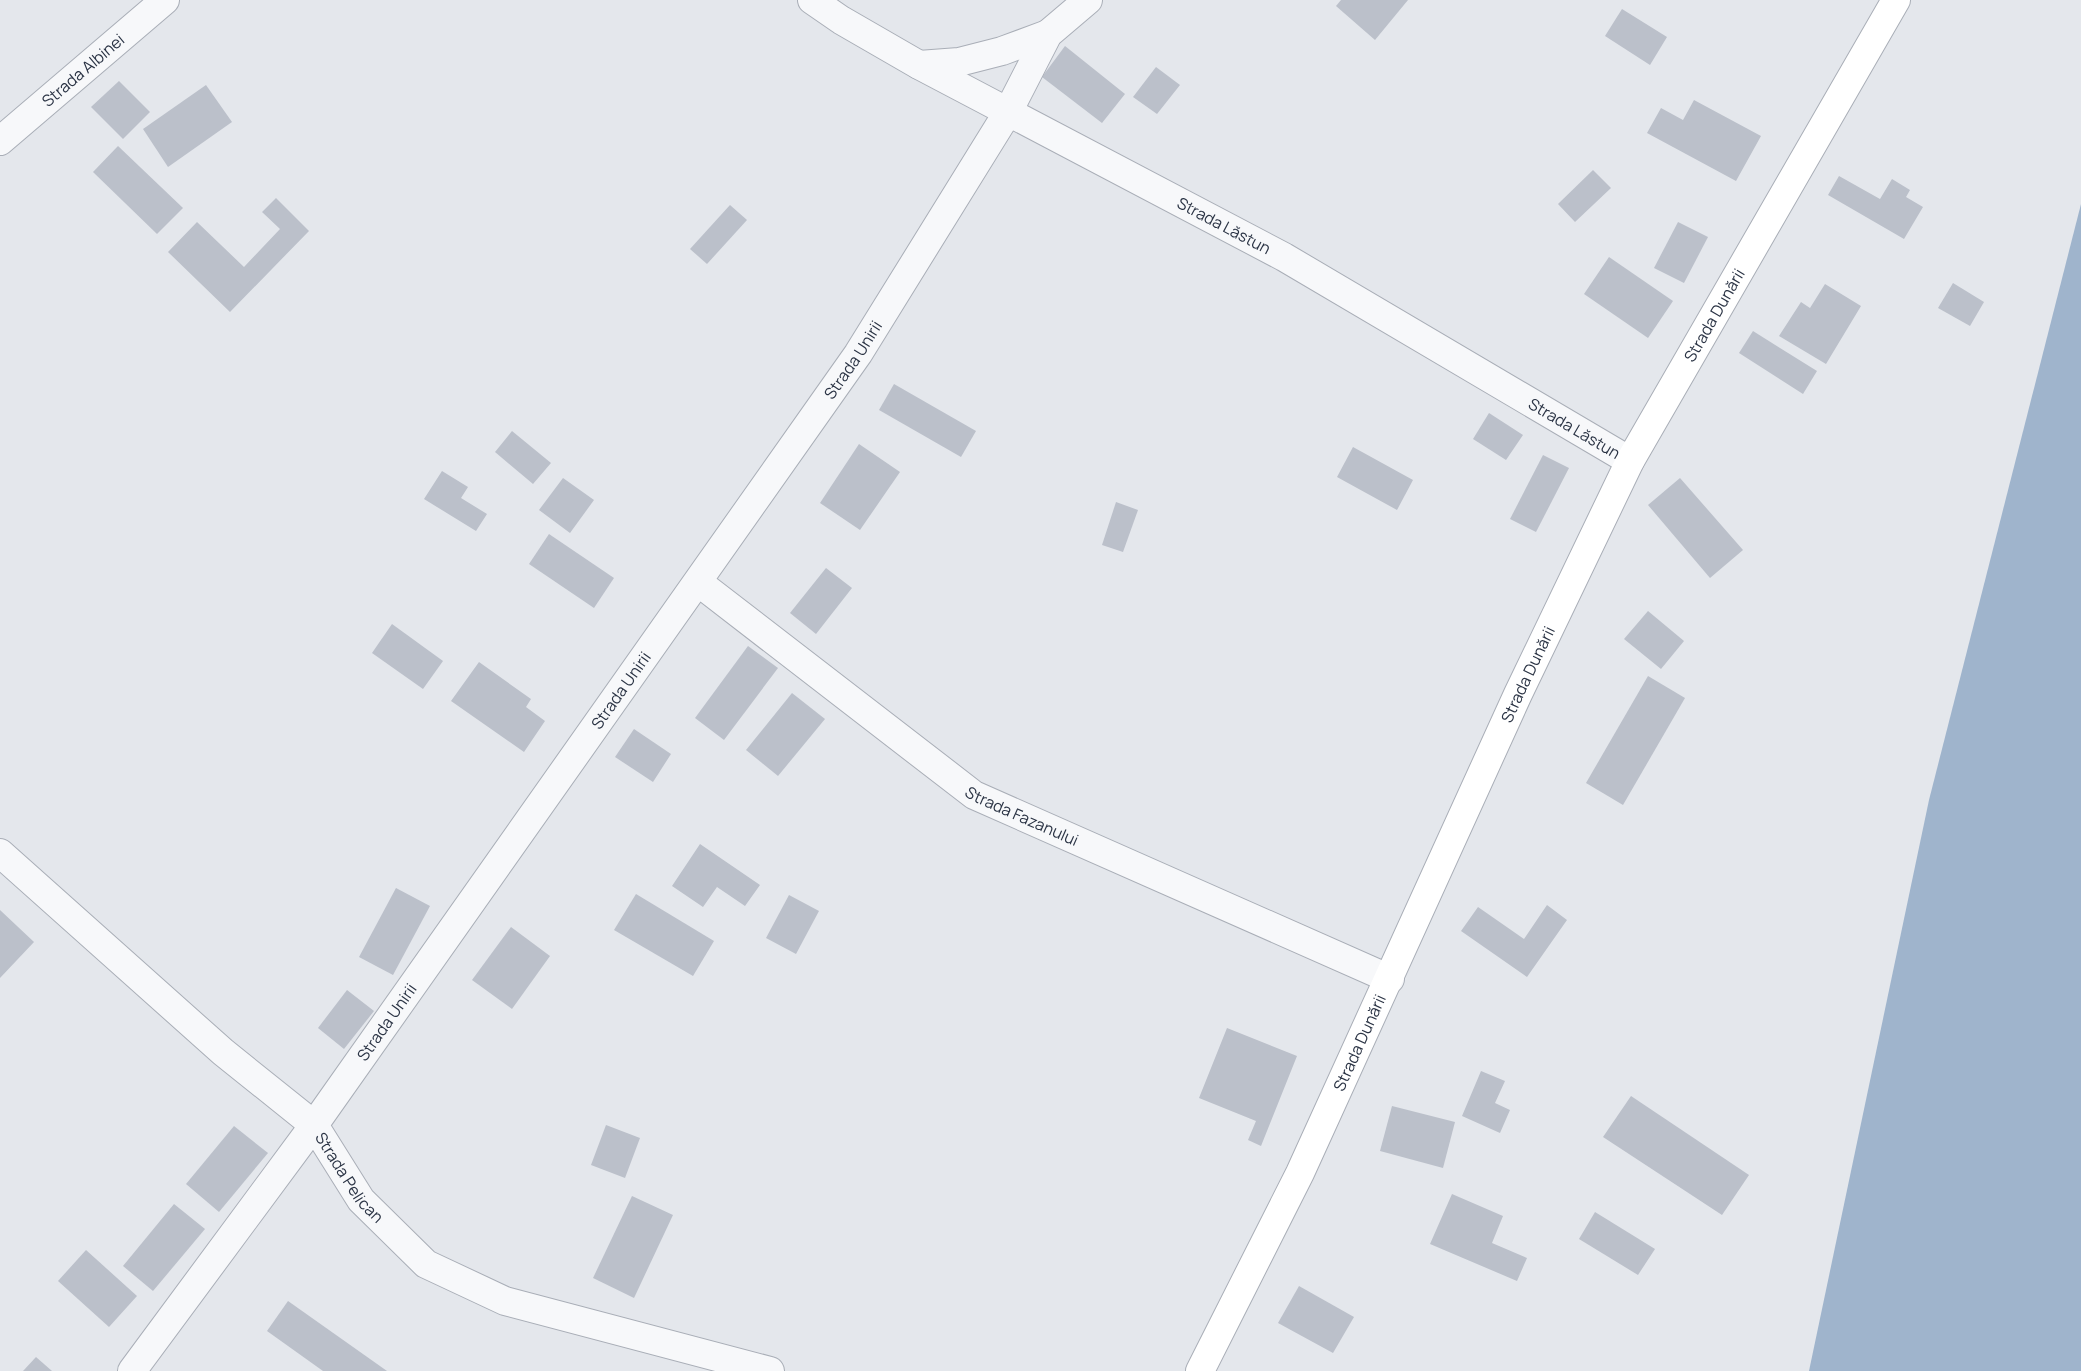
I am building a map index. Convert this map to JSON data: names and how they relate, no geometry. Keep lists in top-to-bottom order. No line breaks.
{"streets":{"main road":["Strada Dunării"],"street":["Strada Albinei","Strada Lăstun","Strada Unirii","Strada Fazanului","Strada Pelican"]},"crossings":[["Strada Lăstun","Strada Dunării"],["Strada Lăstun","Strada Unirii"],["Strada Dunării","Strada Fazanului"],["Strada Unirii","Strada Fazanului"],["Strada Unirii","Strada Pelican"]]}
